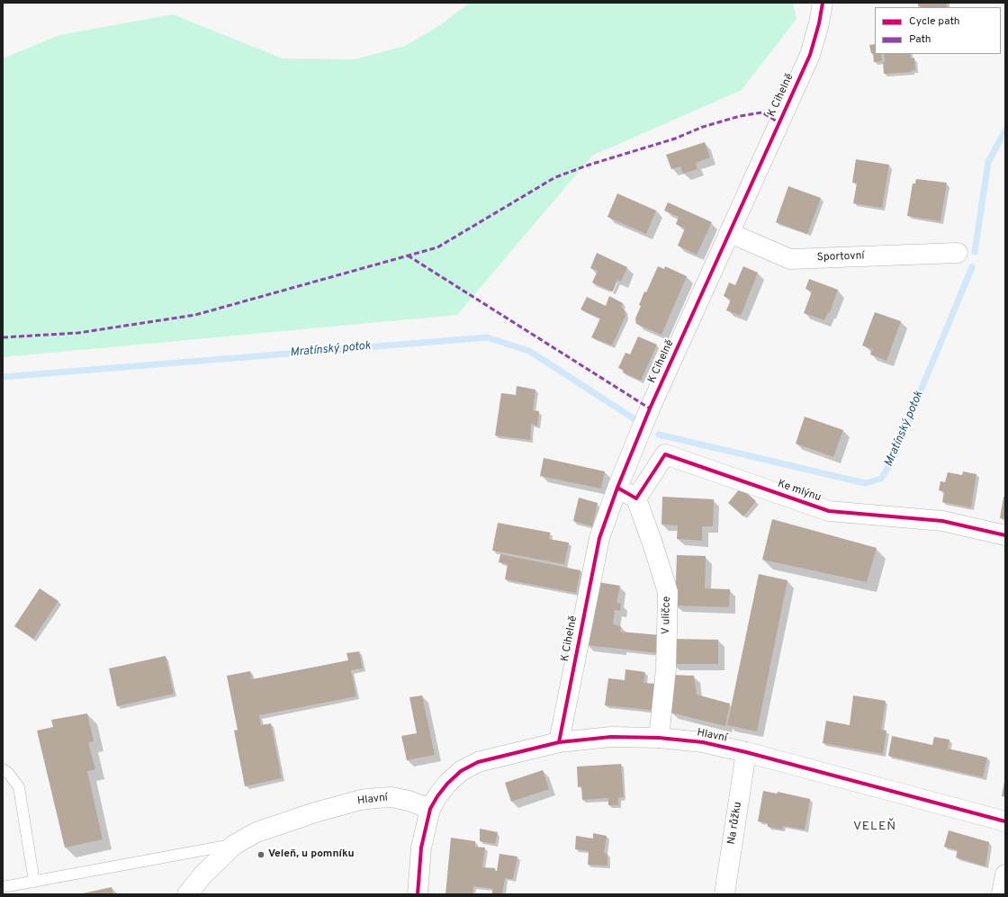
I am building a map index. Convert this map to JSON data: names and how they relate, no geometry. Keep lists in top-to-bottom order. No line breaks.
{"streets":{"street":["K Cihelně","Sportovní","Ke mlýnu","V uličce","Hlavní","Na růžku"]},"crossings":[["K Cihelně","Sportovní"],["K Cihelně","Hlavní"],["Ke mlýnu","V uličce"],["V uličce","Hlavní"],["Hlavní","Na růžku"]],"districts":["VELEŇ"],"water":["Mratínský potok"],"places":["Veleň, u pomníku"],"legend":["Cycle path","Path"]}
